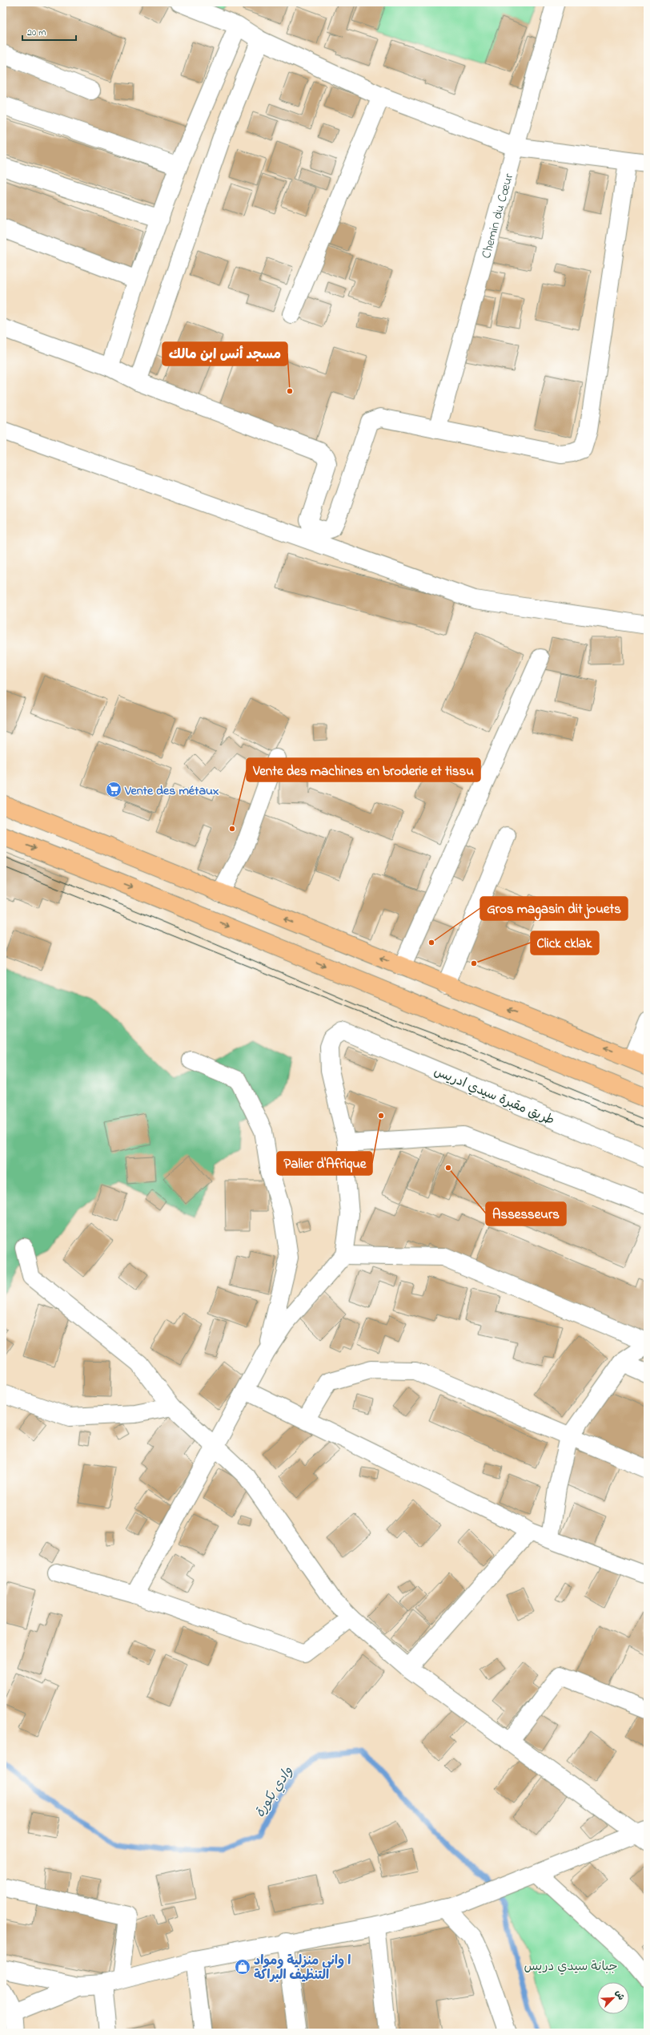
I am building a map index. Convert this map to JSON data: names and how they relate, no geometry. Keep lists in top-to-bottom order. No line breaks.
{"streets":{"street":["Chemin du Cœur","طريق مقبرة سيدي ادريس"]},"water":["وادي بكورة"],"parks":["جبانة سيدي دريس"],"places":{"other":["مسجد أنس ابن مالك","Vente des machines en broderie et tissu","Gros magasin dit jouets","Click cklak","Palier d'Afrique","Assesseurs"],"supermarket":["Vente des métaux"],"shop":["ا واني منزلية ومواد التنظيف البراكة"]},"scale_bar":"20 m","north":"top right"}
